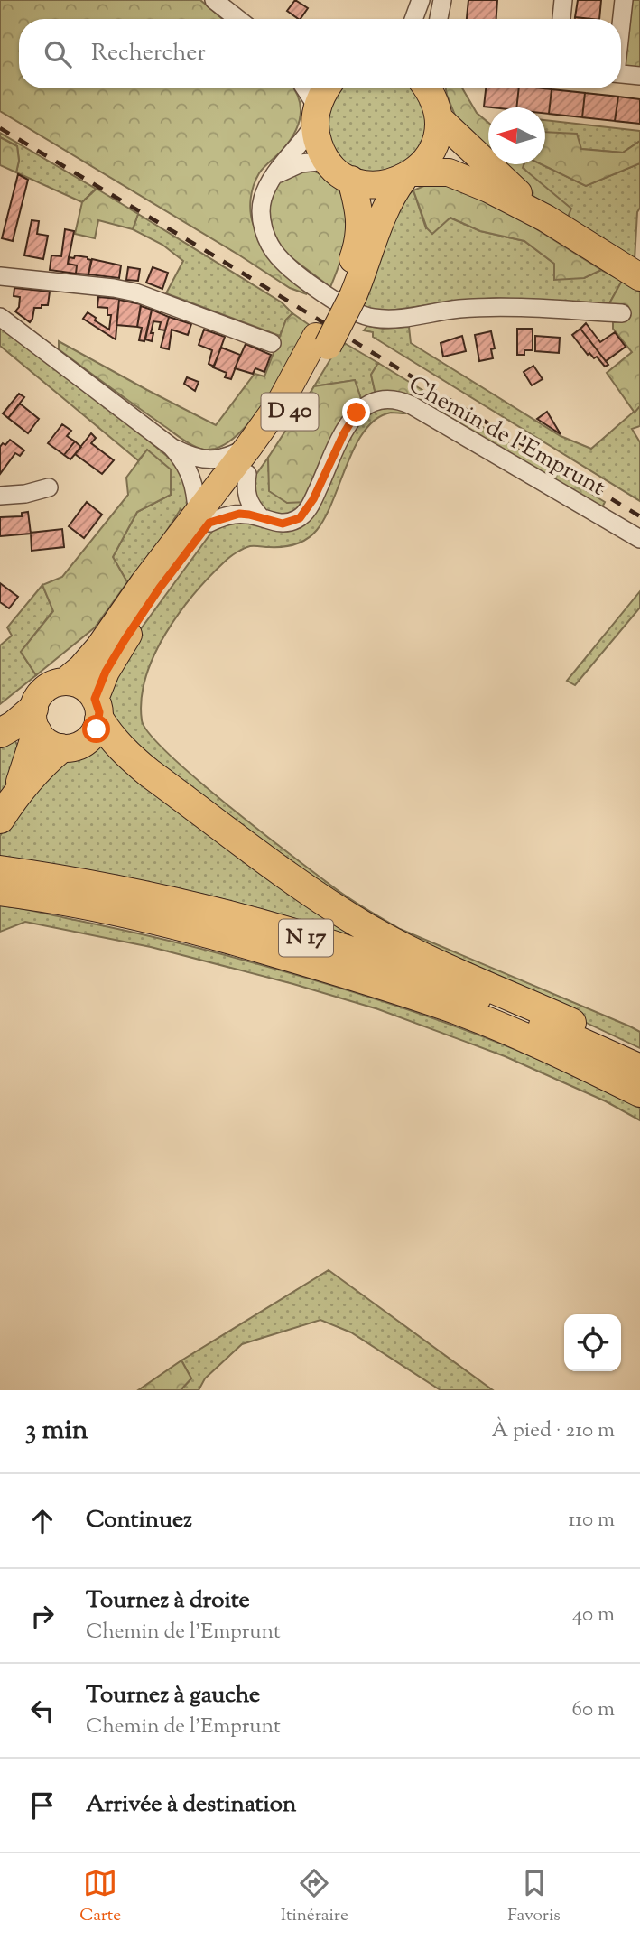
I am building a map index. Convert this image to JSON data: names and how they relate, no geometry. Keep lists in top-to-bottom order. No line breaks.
{"streets":{"highway":["N 17"],"main road":["D 40"],"street":["Chemin de l'Emprunt"]},"crossings":[["D 40","Chemin de l'Emprunt"]],"north":"left","page":{"search":"Rechercher","heading":["3 min","À pied · 210 m"],"list":[["Continuez","110 m"],["Tournez à droite","Chemin de l'Emprunt","40 m"],["Tournez à gauche","Chemin de l'Emprunt","60 m"],"Arrivée à destination"],"nav":["Carte","Itinéraire","Favoris"]}}
